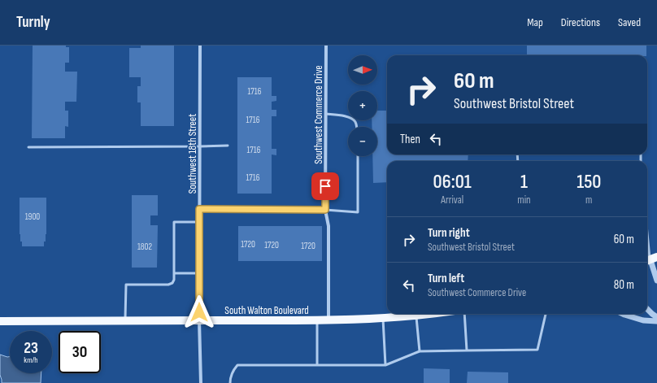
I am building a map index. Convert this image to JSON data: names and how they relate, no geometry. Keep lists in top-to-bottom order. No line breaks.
{"streets":{"main road":["South Walton Boulevard"],"street":["Southwest Commerce Drive","Southwest 18th Street"]},"crossings":[["Southwest Commerce Drive","South Walton Boulevard"],["Southwest 18th Street","South Walton Boulevard"]],"house_numbers":["1716","1716","1716","1716","1900","1720","1720","1720","1802"],"north":"right","page":{"header":"Turnly","nav":["Map","Directions","Saved"],"map_buttons":["+","−"],"turn":["60 m","Southwest Bristol Street"],"then":"Then","eta":["06:01","Arrival","1","min","150","m"],"list":[{"name":"Turn right","note":"Southwest Bristol Street","value":"60 m"},{"name":"Turn left","note":"Southwest Commerce Drive","value":"80 m"}],"speed":"23 km/h","limit":"30"}}
